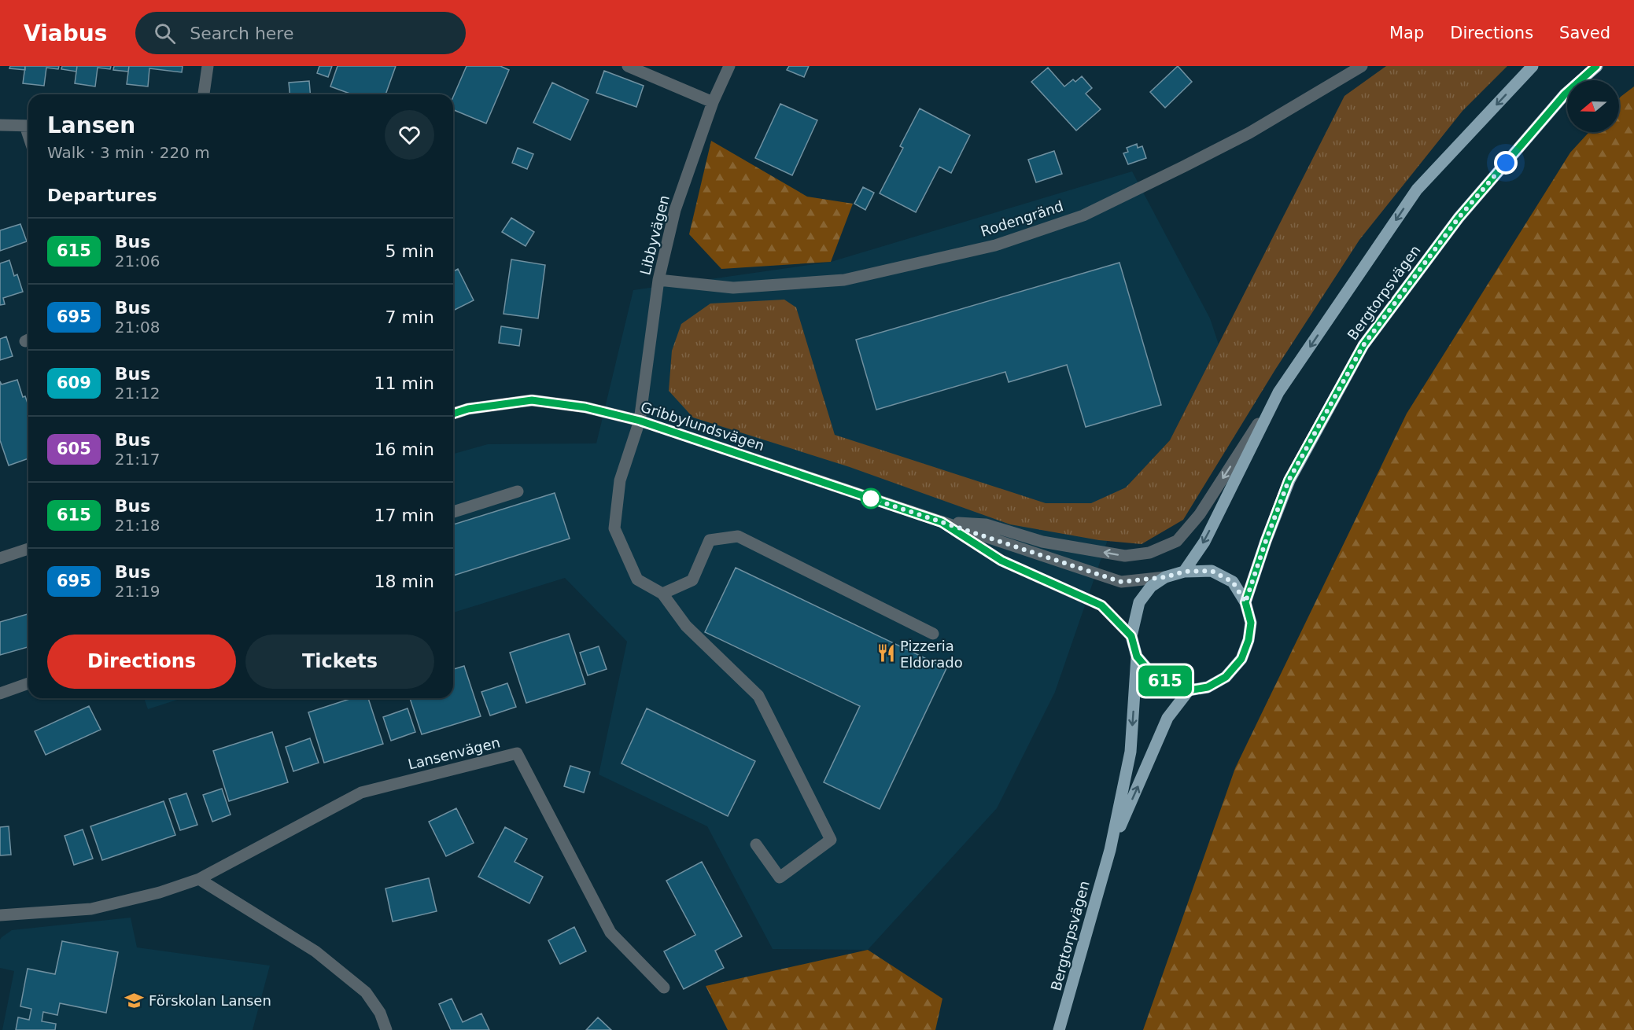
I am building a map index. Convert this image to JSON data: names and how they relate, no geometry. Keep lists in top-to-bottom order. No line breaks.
{"streets":{"main road":["Bergtorpsvägen"],"street":["Rodengränd","Libbyvägen","Gribbylundsvägen","Lansenvägen"]},"crossings":[["Rodengränd","Libbyvägen"],["Libbyvägen","Gribbylundsvägen"],["Bergtorpsvägen","Gribbylundsvägen"]],"places":{"restaurant":["Pizzeria Eldorado"],"school or university":["Förskolan Lansen"]},"lines":["bus line 615"],"north":"left","page":{"header":"Viabus","search":"Search here","nav":["Map","Directions","Saved"],"on_map":"615","heading":[["Lansen","Walk · 3 min · 220 m"],"Departures"],"list":[{"mark":"615","name":"Bus","note":"21:06","value":"5 min"},{"mark":"695","name":"Bus","note":"21:08","value":"7 min"},{"mark":"609","name":"Bus","note":"21:12","value":"11 min"},{"mark":"605","name":"Bus","note":"21:17","value":"16 min"},{"mark":"615","name":"Bus","note":"21:18","value":"17 min"},{"mark":"695","name":"Bus","note":"21:19","value":"18 min"}],"buttons":["Directions","Tickets"]}}
